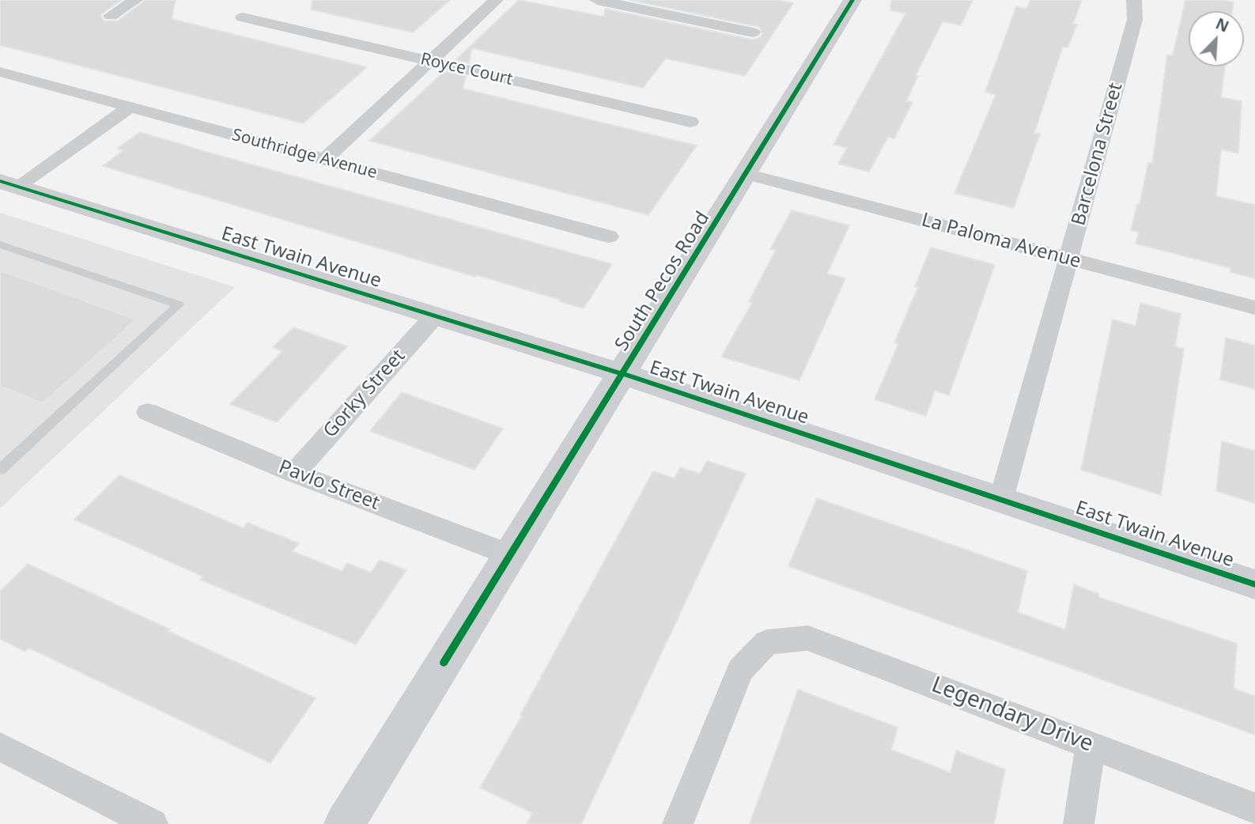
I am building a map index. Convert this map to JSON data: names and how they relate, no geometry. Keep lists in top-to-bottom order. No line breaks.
{"streets":{"street":["Royce Court","Southridge Avenue","Barcelona Street","La Paloma Avenue","East Twain Avenue","South Pecos Road","Gorky Street","Pavlo Street","Legendary Drive"]},"crossings":[["Barcelona Street","La Paloma Avenue"],["Barcelona Street","East Twain Avenue"],["La Paloma Avenue","South Pecos Road"],["East Twain Avenue","South Pecos Road"],["East Twain Avenue","Gorky Street"],["South Pecos Road","Pavlo Street"],["Gorky Street","Pavlo Street"]],"north":"top right"}
